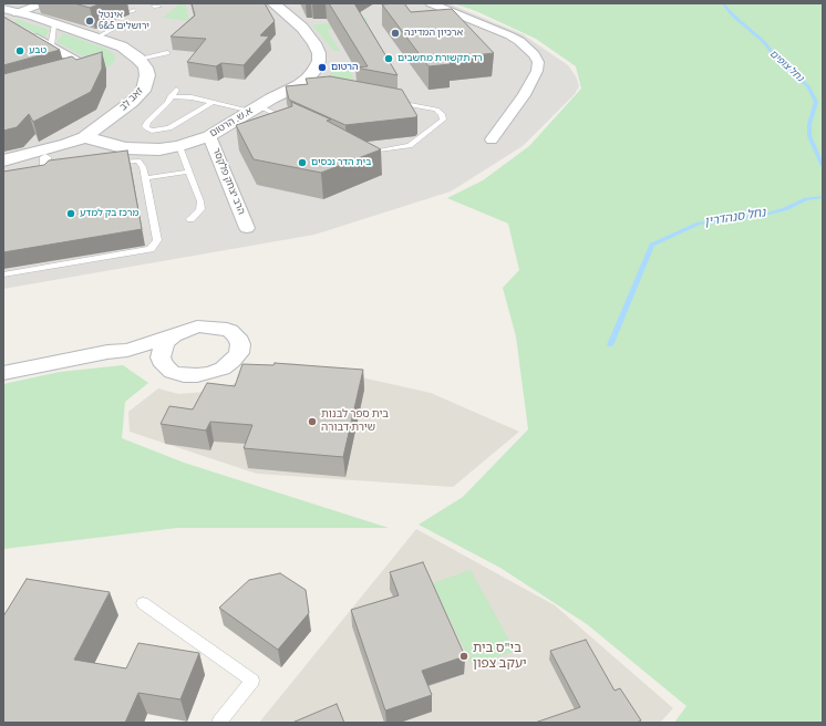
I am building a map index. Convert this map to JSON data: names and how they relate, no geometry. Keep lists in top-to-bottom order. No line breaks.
{"streets":{"street":["זאב לב","א.ש. הרטום","הרב יצחק פלקסר"]},"crossings":[["זאב לב","א.ש. הרטום"],["א.ש. הרטום","הרב יצחק פלקסר"]],"water":["נחל צופים","נחל סנהדרין"],"places":["אינטל ירושלים 5&6","ארכיון המדינה","טבע","רד תקשורת מחשבים","הרטום","בית הדר נכסים","מרכז בק למדע","בית ספר לבנות שירת דבורה","בי\"ס בית יעקב צפון"]}
